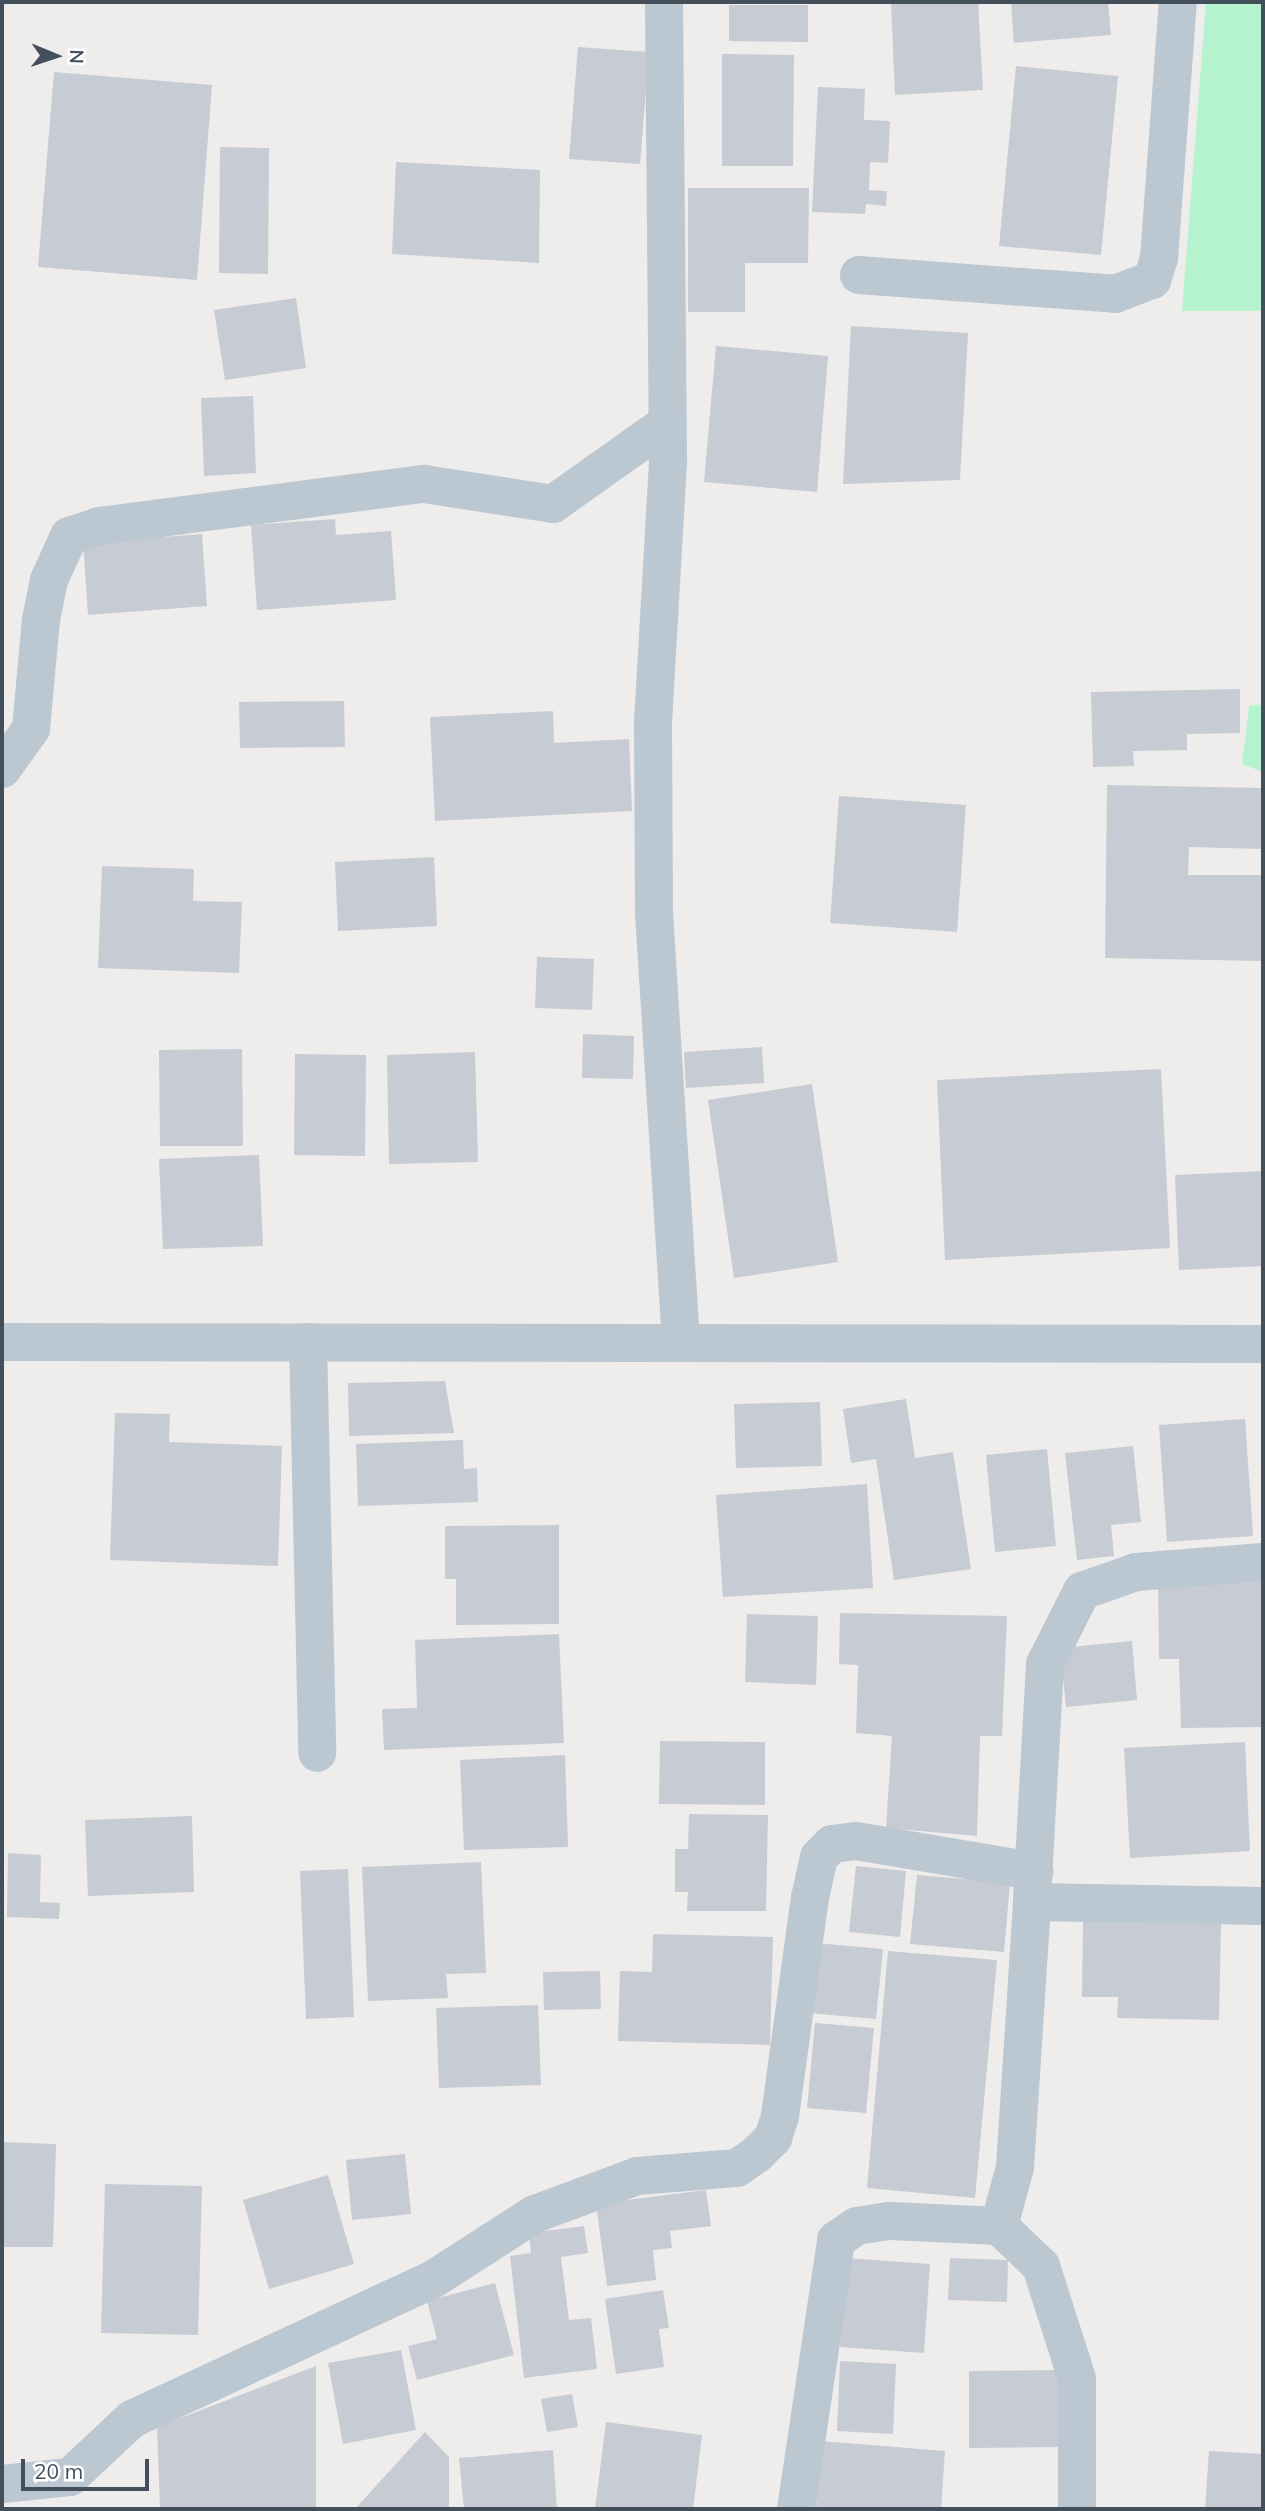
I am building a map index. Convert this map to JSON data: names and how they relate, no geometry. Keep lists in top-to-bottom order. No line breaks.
{"scale_bar":"20 m","north":"right"}
